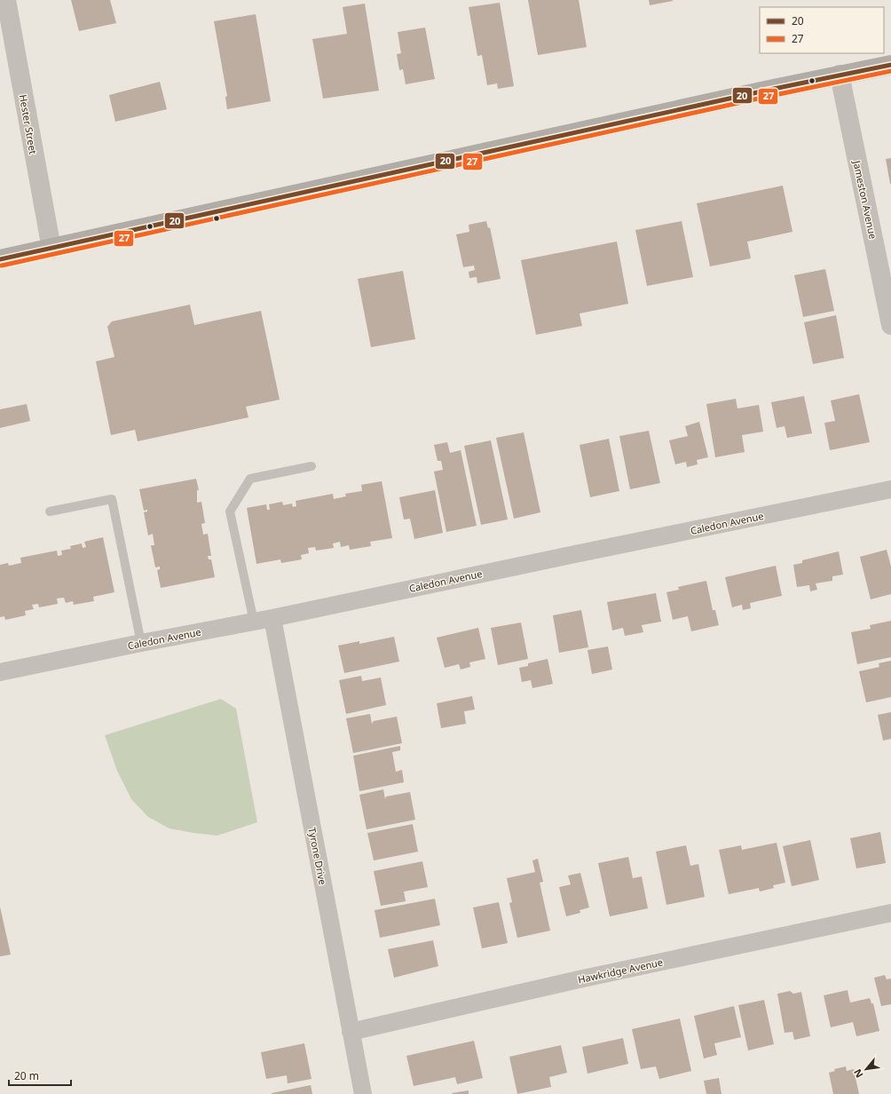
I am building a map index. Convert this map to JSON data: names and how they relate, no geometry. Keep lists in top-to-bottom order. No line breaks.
{"streets":{"street":["Hester Street","Jameston Avenue","Caledon Avenue","Tyrone Drive","Hawkridge Avenue"]},"crossings":[["Caledon Avenue","Tyrone Drive"],["Tyrone Drive","Hawkridge Avenue"]],"lines":["transit line 20","transit line 27"],"legend":["20","27"],"scale_bar":"20 m","north":"bottom left"}
